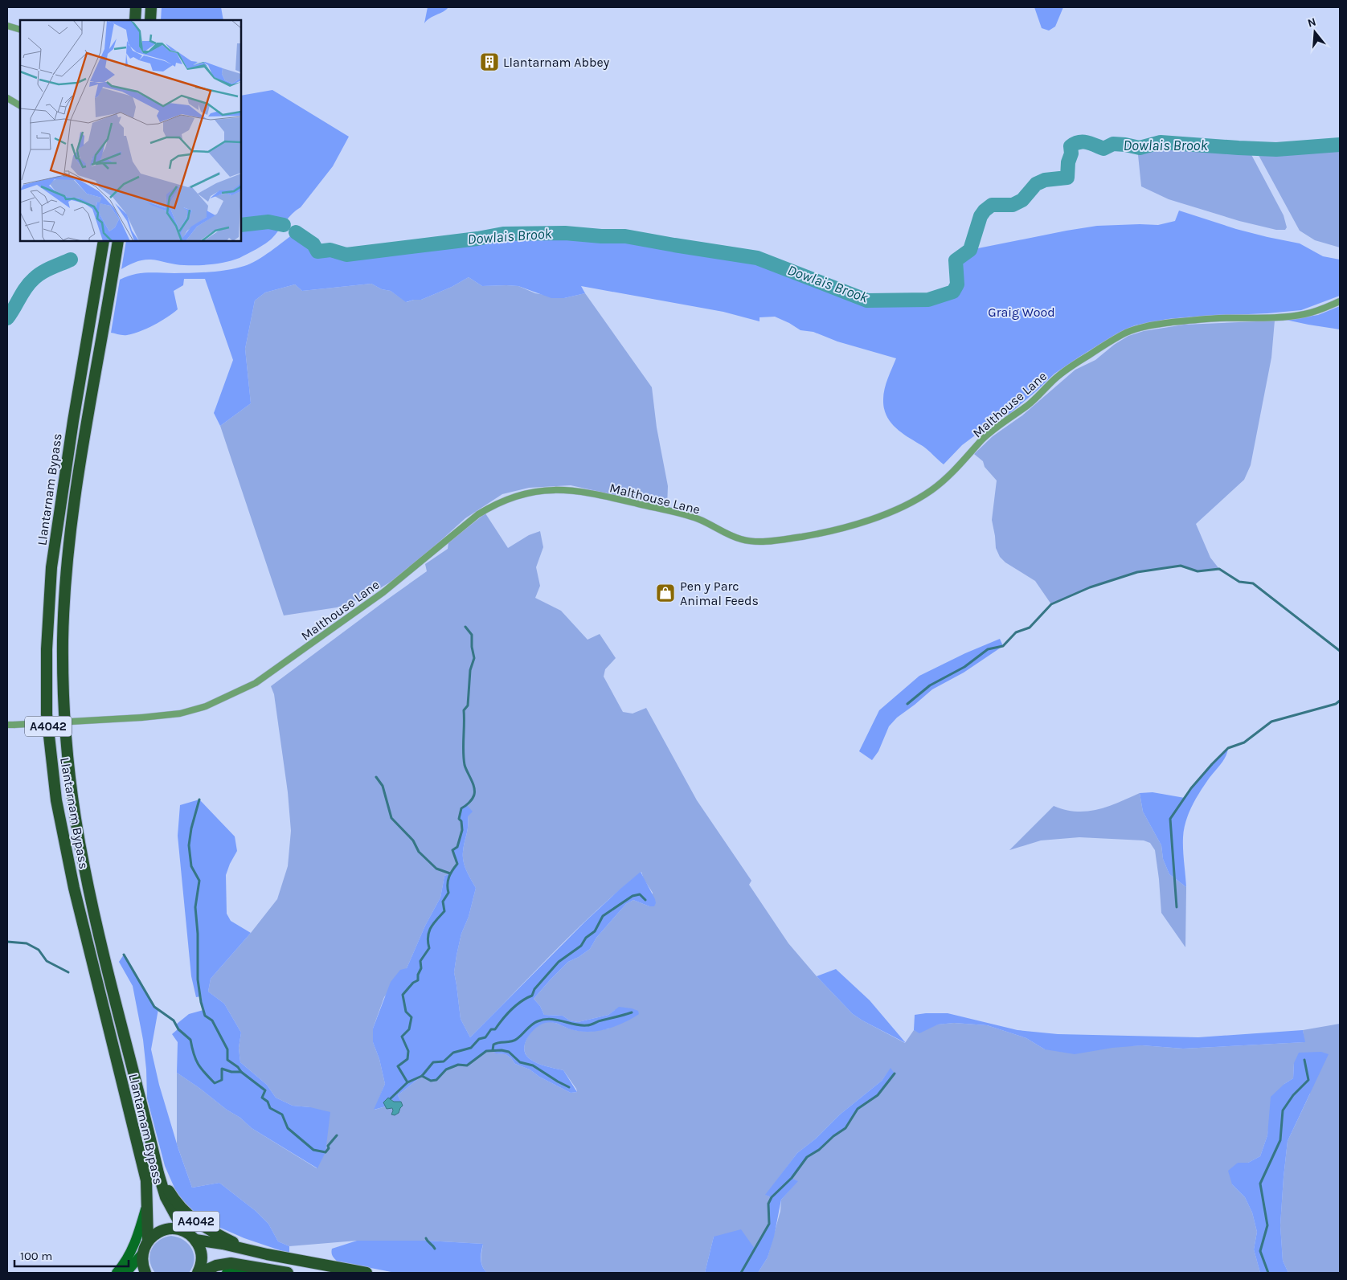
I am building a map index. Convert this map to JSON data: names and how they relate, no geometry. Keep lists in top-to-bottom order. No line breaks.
{"streets":{"highway":["Llantarnam Bypass","A4042"],"street":["Malthouse Lane"]},"crossings":[["Llantarnam Bypass","A4042"]],"water":["Dowlais Brook"],"parks":["Graig Wood"],"places":{"building":["Llantarnam Abbey"],"shop":["Pen y Parc Animal Feeds"]},"scale_bar":"100 m","north":"top"}
